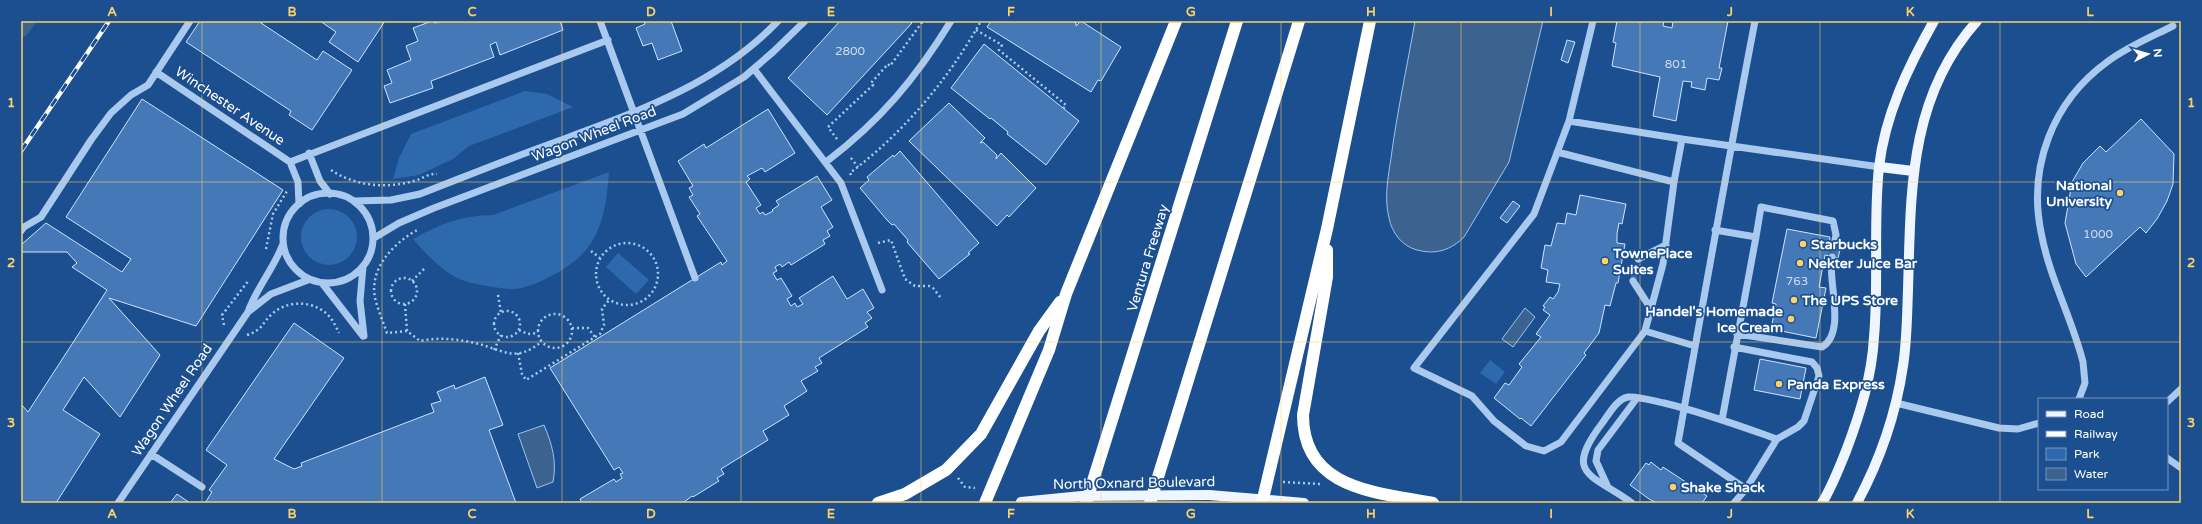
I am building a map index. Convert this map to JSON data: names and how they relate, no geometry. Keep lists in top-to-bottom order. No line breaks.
{"streets":{"highway":["Ventura Freeway"],"main road":["North Oxnard Boulevard"],"street":["Winchester Avenue","Wagon Wheel Road"]},"places":["National University","Starbucks","TownePlace Suites","Nekter Juice Bar","The UPS Store","Handel's Homemade Ice Cream","Panda Express","Shake Shack"],"house_numbers":["2800","801","1000","763"],"legend":["Road","Railway","Park","Water"],"north":"right","grid":{"columns":["A","B","C","D","E","F","G","H","I","J","K","L"],"rows":["1","2","3"]}}
